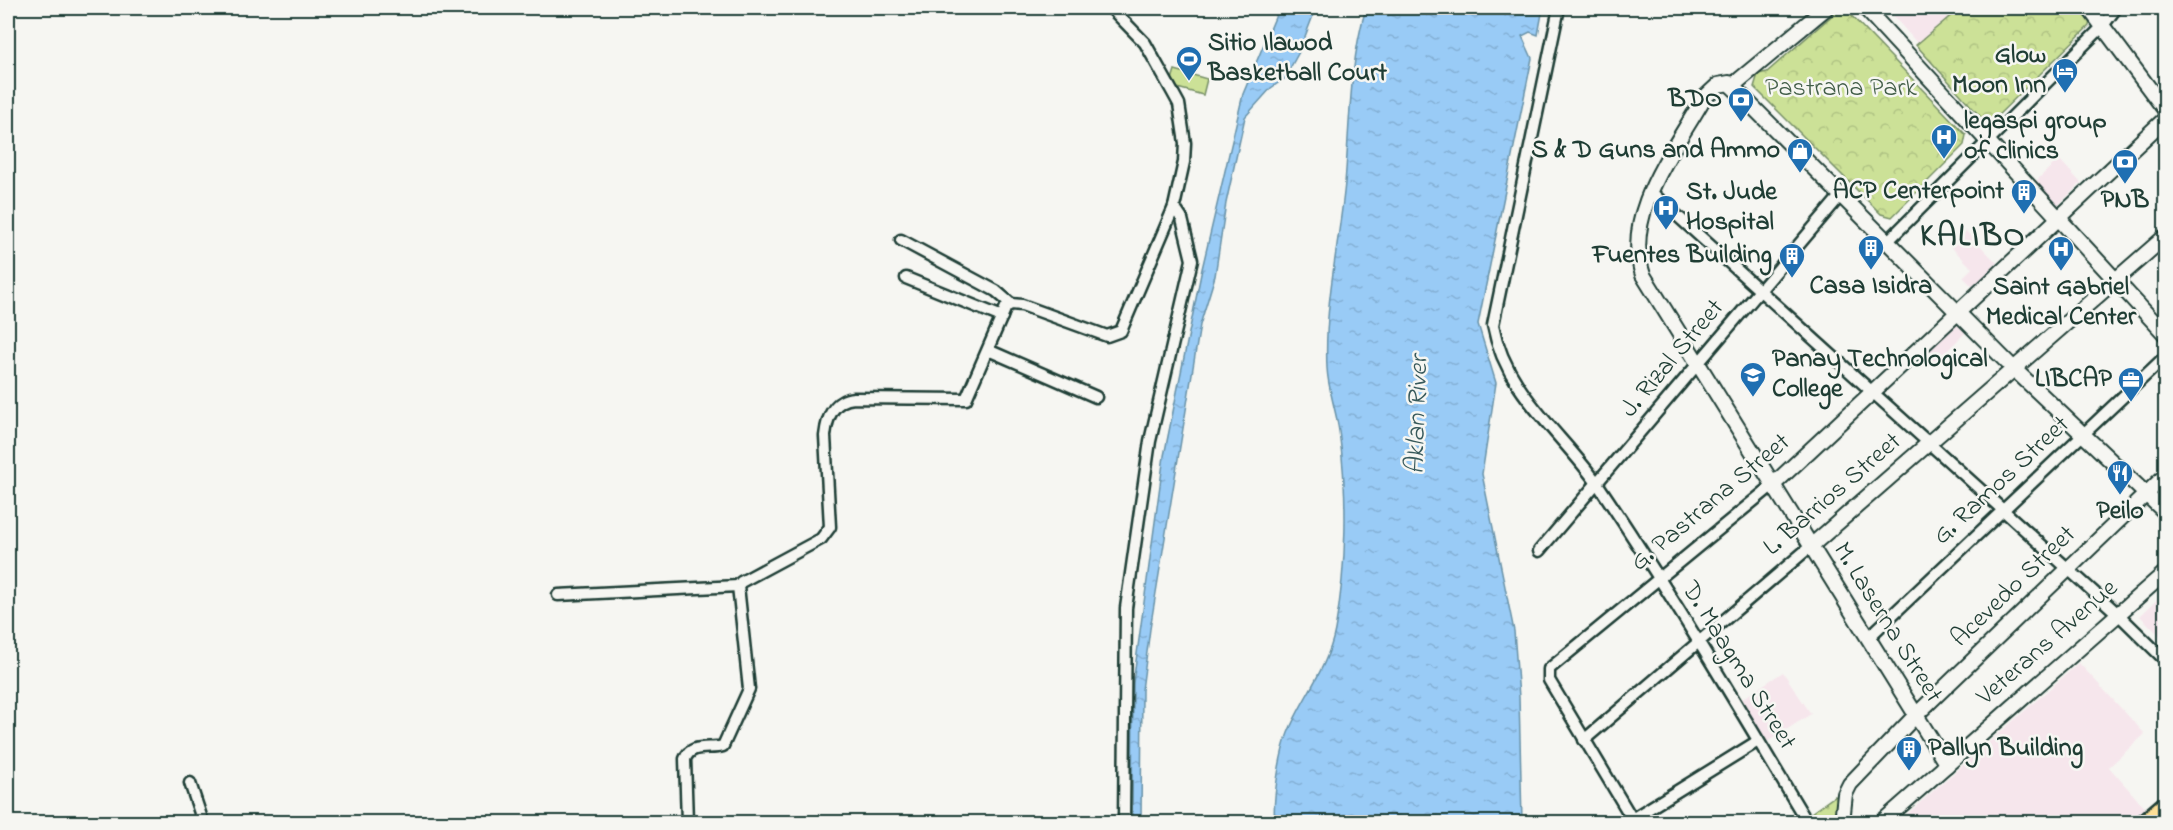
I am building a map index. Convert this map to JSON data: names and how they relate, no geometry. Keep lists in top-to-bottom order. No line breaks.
{"streets":{"street":["J. Rizal Street","G. Ramos Street","L. Barrios Street","G. Pastrana Street","Acevedo Street","M. Laserna Street","Veterans Avenue","D. Maagma Street"]},"crossings":[["J. Rizal Street","M. Laserna Street"],["J. Rizal Street","D. Maagma Street"],["G. Ramos Street","M. Laserna Street"],["L. Barrios Street","G. Pastrana Street"],["L. Barrios Street","M. Laserna Street"],["L. Barrios Street","D. Maagma Street"],["G. Pastrana Street","M. Laserna Street"],["G. Pastrana Street","D. Maagma Street"],["Acevedo Street","M. Laserna Street"],["M. Laserna Street","Veterans Avenue"]],"districts":["KALIBO"],"water":["Aklan River"],"parks":["Pastrana Park"],"places":{"sports":["Sitio Ilawod Basketball Court"],"hotel":["Glow Moon Inn"],"bank":["BDO","PNB"],"hospital":["legaspi group of clinics","St. Jude Hospital","Saint Gabriel Medical Center"],"shop":["S & D Guns and Ammo"],"building":["ACP Centerpoint","Casa Isidra","Fuentes Building","Pallyn Building"],"school or university":["Panay Technological College"],"office":["LIBCAP"],"restaurant":["Peilo"]}}
